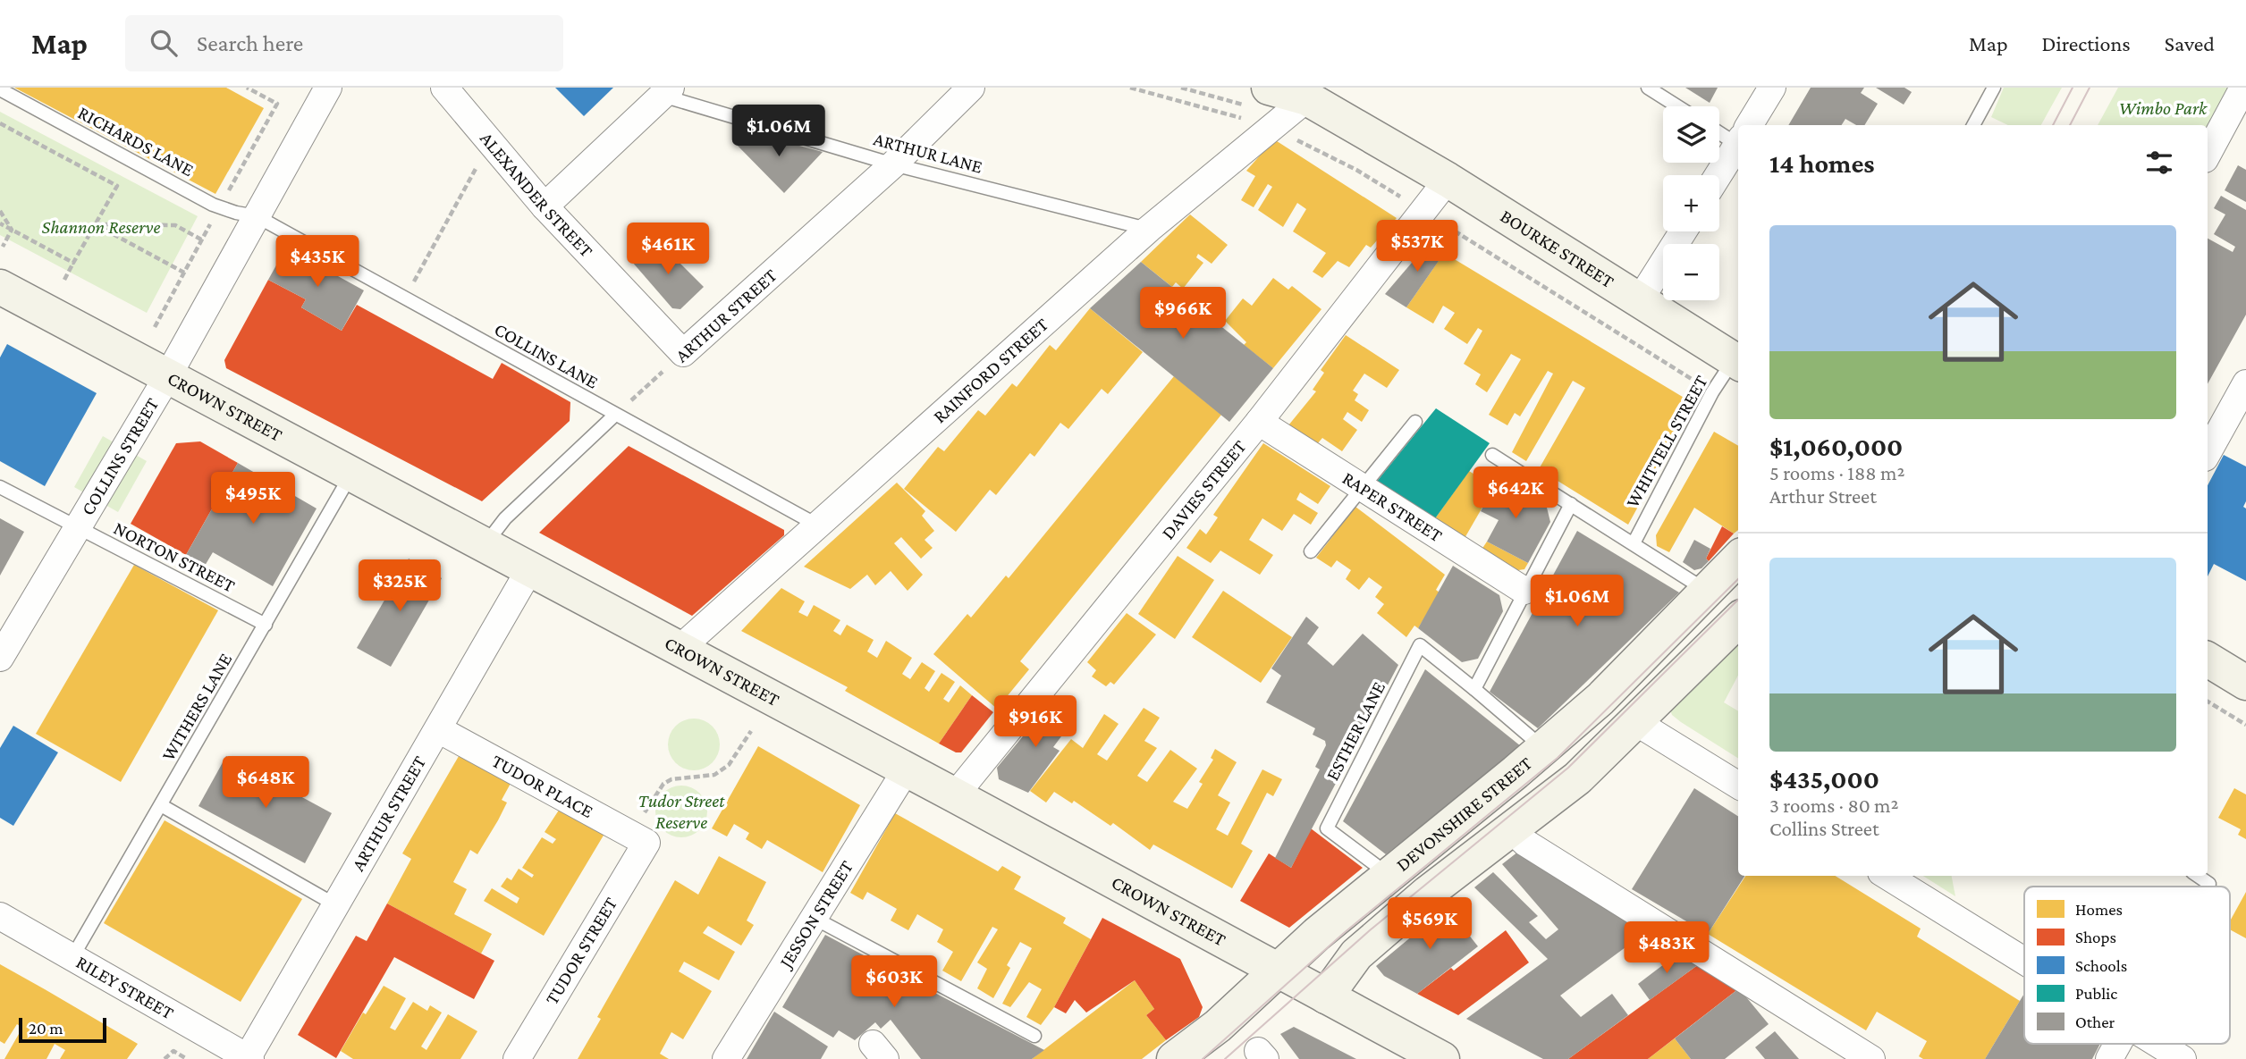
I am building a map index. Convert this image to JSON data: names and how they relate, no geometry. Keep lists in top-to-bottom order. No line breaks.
{"streets":{"street":["ALEXANDER STREET","BOURKE STREET","ARTHUR STREET","RAINFORD STREET","CROWN STREET","COLLINS STREET","DAVIES STREET","RAPER STREET","TUDOR PLACE","DEVONSHIRE STREET","JESSON STREET","TUDOR STREET","RILEY STREET"],"lane":["RICHARDS LANE","ARTHUR LANE","COLLINS LANE","WHITTELL STREET","NORTON STREET","WITHERS LANE","ESTHER LANE"]},"crossings":[["RICHARDS LANE","COLLINS LANE"],["RICHARDS LANE","COLLINS STREET"],["ARTHUR LANE","ARTHUR STREET"],["ARTHUR LANE","RAINFORD STREET"],["ALEXANDER STREET","ARTHUR STREET"],["BOURKE STREET","RAINFORD STREET"],["BOURKE STREET","WHITTELL STREET"],["BOURKE STREET","DAVIES STREET"],["ARTHUR STREET","COLLINS LANE"],["ARTHUR STREET","CROWN STREET"],["ARTHUR STREET","TUDOR PLACE"],["ARTHUR STREET","RILEY STREET"],["COLLINS LANE","RAINFORD STREET"],["COLLINS LANE","COLLINS STREET"],["RAINFORD STREET","CROWN STREET"],["CROWN STREET","COLLINS STREET"],["CROWN STREET","DAVIES STREET"],["CROWN STREET","WITHERS LANE"],["CROWN STREET","DEVONSHIRE STREET"],["CROWN STREET","JESSON STREET"],["COLLINS STREET","NORTON STREET"],["DAVIES STREET","RAPER STREET"],["NORTON STREET","WITHERS LANE"],["WITHERS LANE","RILEY STREET"],["ESTHER LANE","DEVONSHIRE STREET"],["TUDOR PLACE","TUDOR STREET"]],"parks":["Wimbo Park","Shannon Reserve","Tudor Street Reserve"],"legend":["Homes","Shops","Schools","Public","Other"],"scale_bar":"20 m","page":{"header":"Map","search":"Search here","nav":["Map","Directions","Saved"],"price":["$1.06M","$537K","$461K","$435K","$966K","$642K","$495K","$325K","$1.06M","$916K","$648K","$569K","$483K","$603K"],"map_buttons":["+","−"],"heading":"14 homes","list":[{"name":"$1,060,000","note":"5 rooms · 188 m² · Arthur Street"},{"name":"$435,000","note":"3 rooms · 80 m² · Collins Street"}],"scale":"20 m"}}
